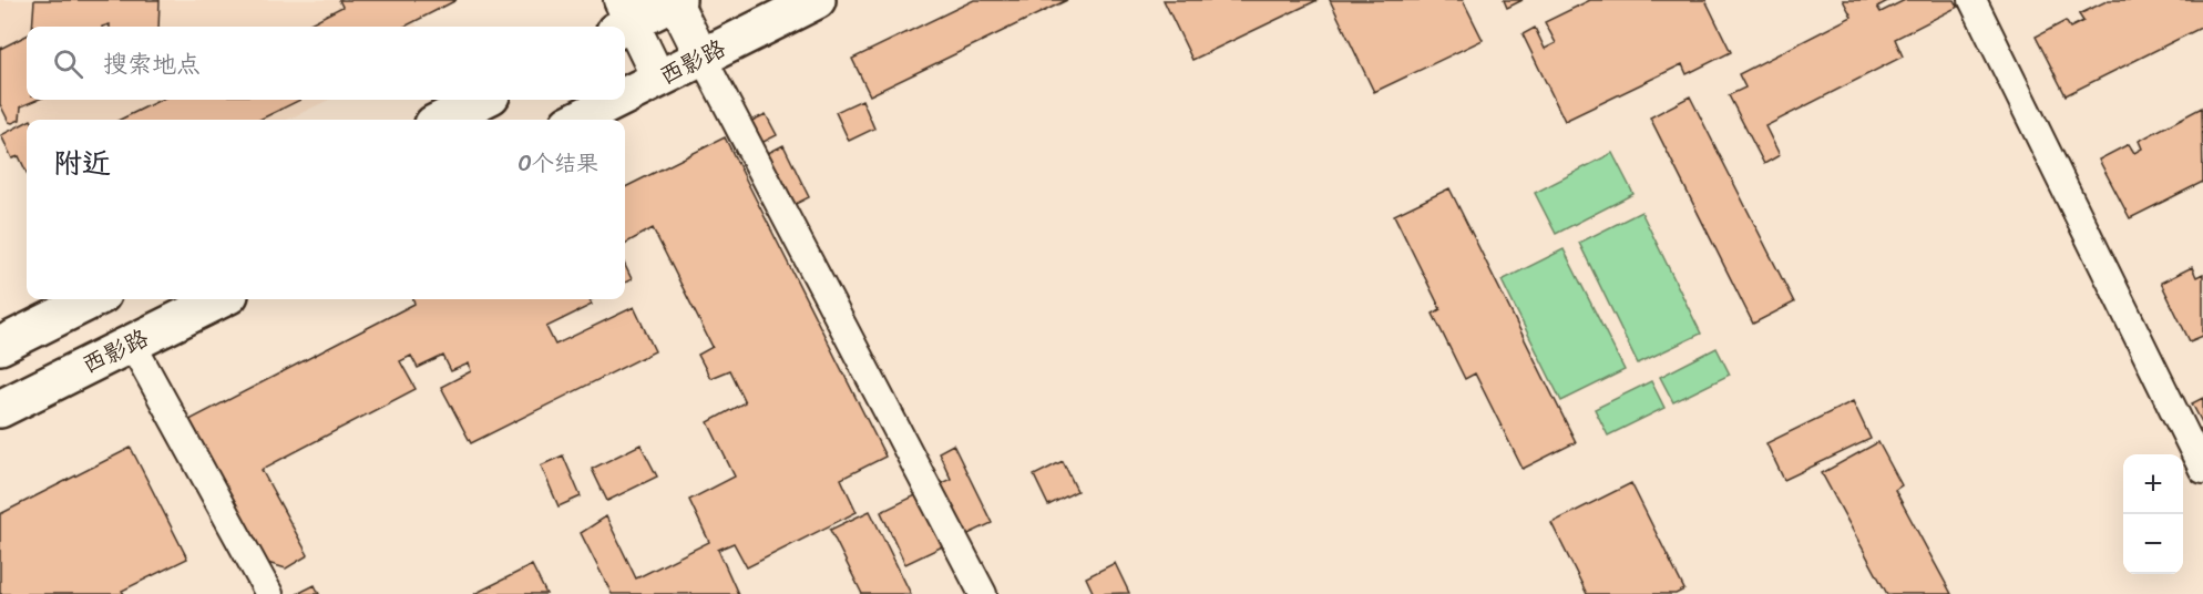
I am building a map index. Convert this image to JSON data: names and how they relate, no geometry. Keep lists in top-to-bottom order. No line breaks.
{"streets":{"main road":["西影路"]},"page":{"search":"搜索地点","heading":["附近","0个结果"],"map_buttons":["+","−"]}}
